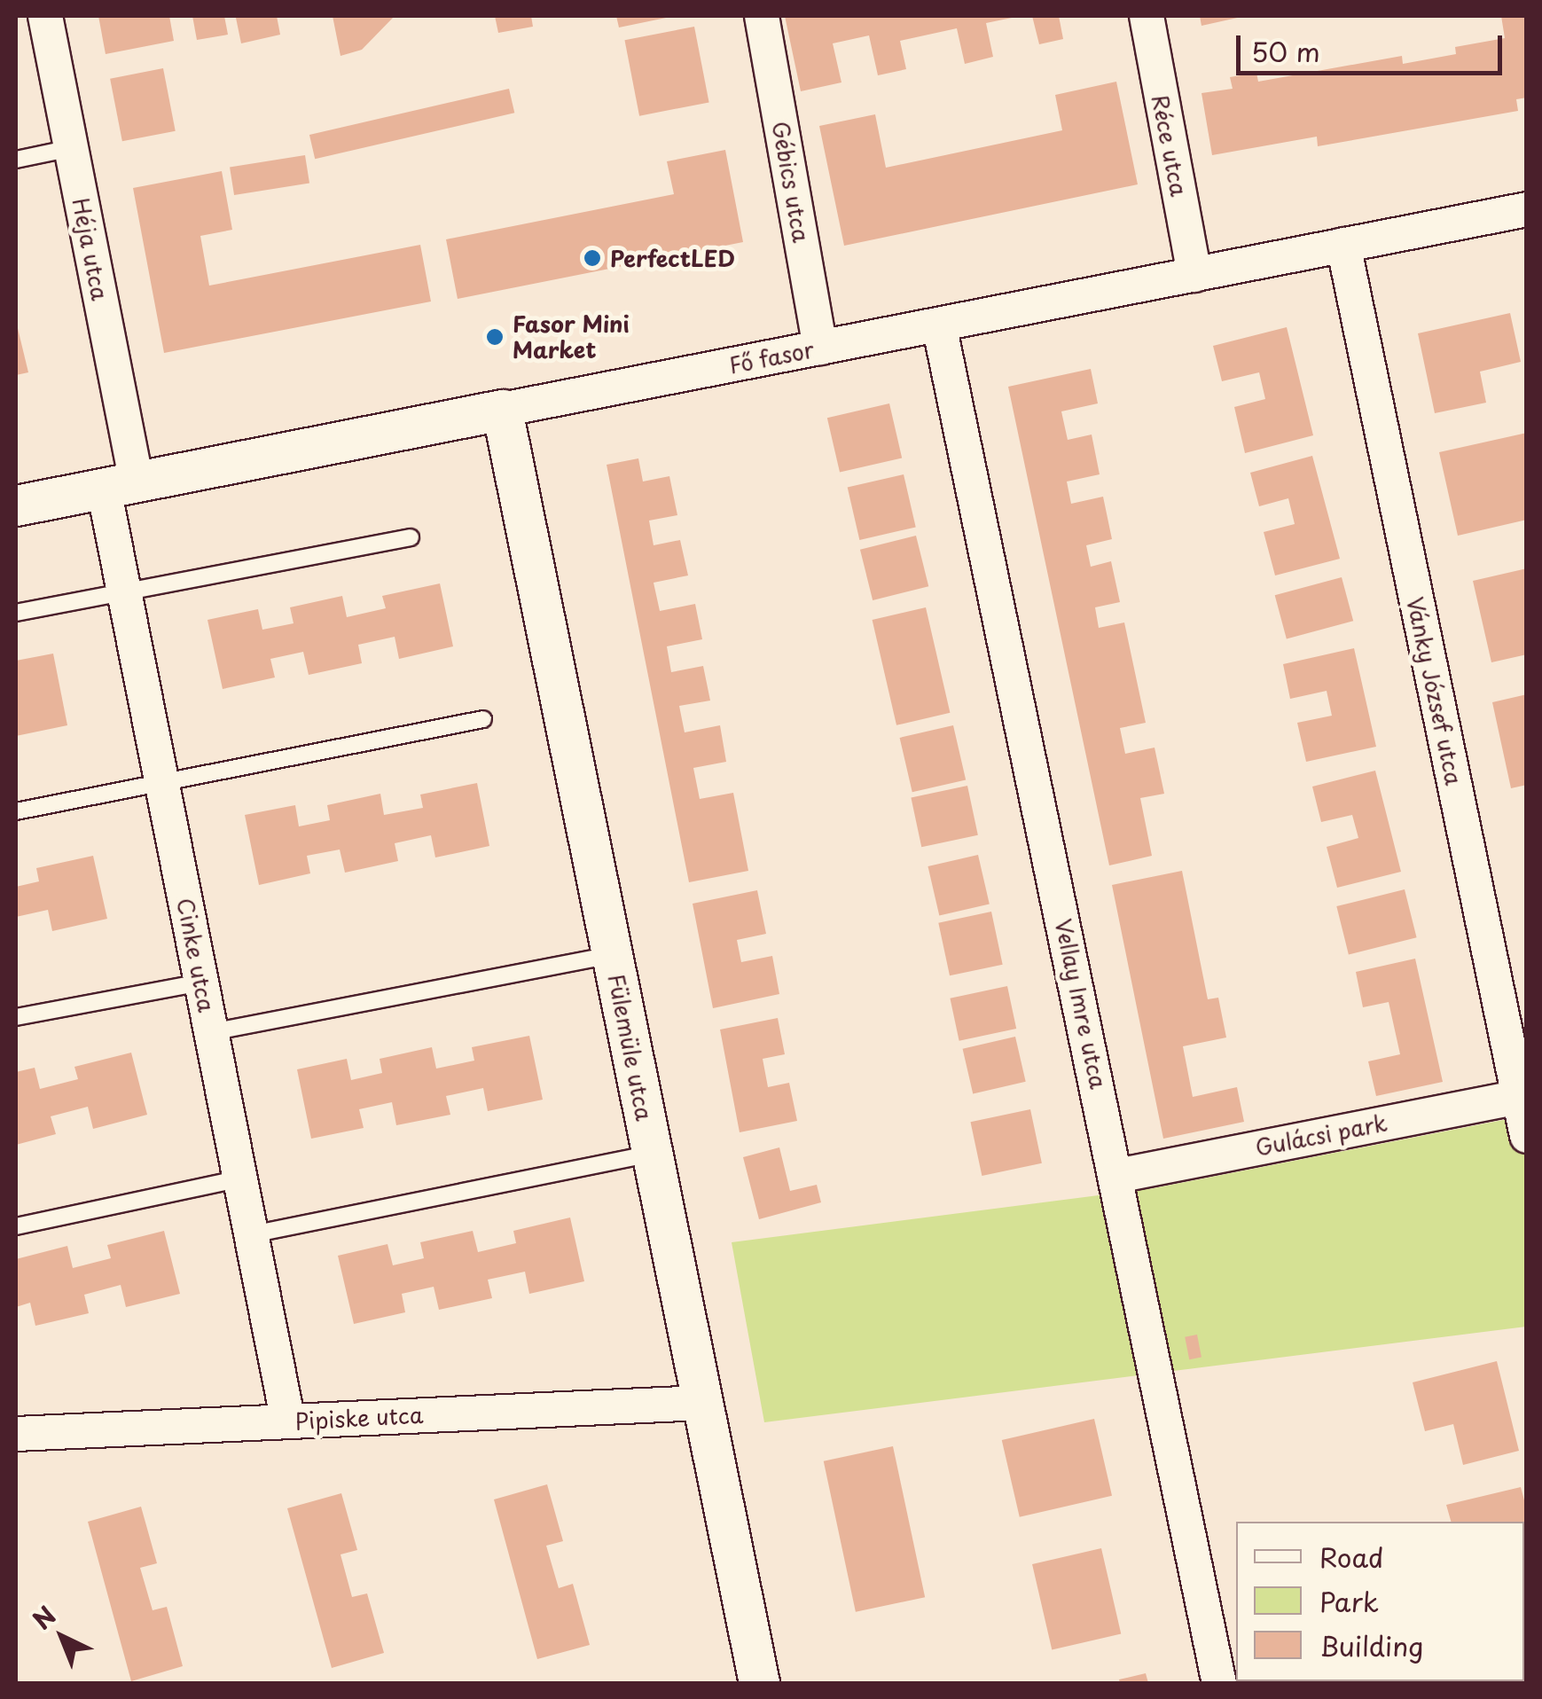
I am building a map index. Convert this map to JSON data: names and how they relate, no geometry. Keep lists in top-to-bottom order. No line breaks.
{"streets":{"street":["Réce utca","Gébics utca","Héja utca","Fő fasor","Vánky József utca","Cinke utca","Vellay Imre utca","Fülemüle utca","Gulácsi park","Pipiske utca"]},"crossings":[["Réce utca","Fő fasor"],["Gébics utca","Fő fasor"],["Héja utca","Fő fasor"],["Héja utca","Cinke utca"],["Fő fasor","Vánky József utca"],["Fő fasor","Cinke utca"],["Fő fasor","Vellay Imre utca"],["Fő fasor","Fülemüle utca"],["Vánky József utca","Gulácsi park"],["Cinke utca","Pipiske utca"],["Vellay Imre utca","Gulácsi park"],["Fülemüle utca","Pipiske utca"]],"places":["PerfectLED","Fasor Mini Market"],"legend":["Road","Park","Building"],"scale_bar":"50 m","north":"top left"}
